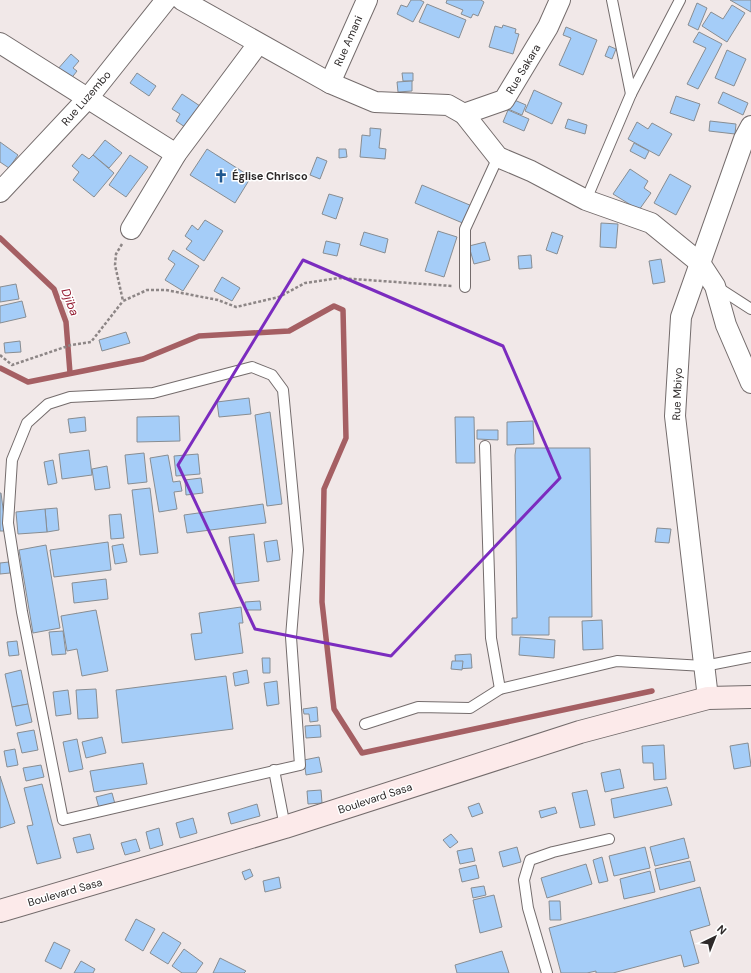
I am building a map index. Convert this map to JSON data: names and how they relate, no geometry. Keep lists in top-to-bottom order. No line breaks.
{"streets":{"street":["Rue Amani","Rue Sakara","Rue Luzembo","Rue Mbiyo","Boulevard Sasa"]},"crossings":[["Rue Mbiyo","Boulevard Sasa"]],"water":["Djiba"],"places":{"church":["Église Chrisco"]},"north":"top right"}
